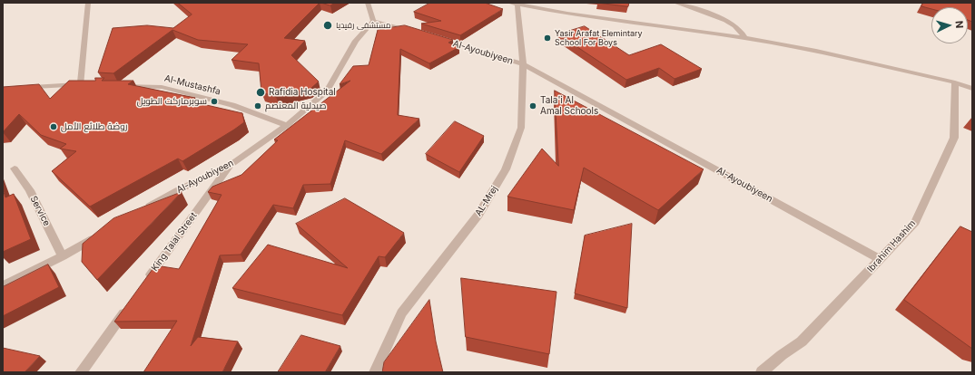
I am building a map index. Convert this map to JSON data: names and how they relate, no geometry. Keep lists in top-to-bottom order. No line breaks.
{"streets":{"street":["Al-Ayoubiyeen","Al-Mustashfa","AL-Mrej","Service","King Talal Street","Ibrahim Hashim"]},"crossings":[["Al-Ayoubiyeen","Al-Mustashfa"],["Al-Ayoubiyeen","AL-Mrej"],["Al-Ayoubiyeen","King Talal Street"],["Al-Ayoubiyeen","Ibrahim Hashim"]],"places":["مستشفى رفيديا","Yasir Arafat Elemintary School For Boys","Rafidia Hospital","سوبرماركت الطويل","صيدلية المعتصم","Tala'i Al Amal Schools","روضة طلائع الأمل"],"north":"right"}
